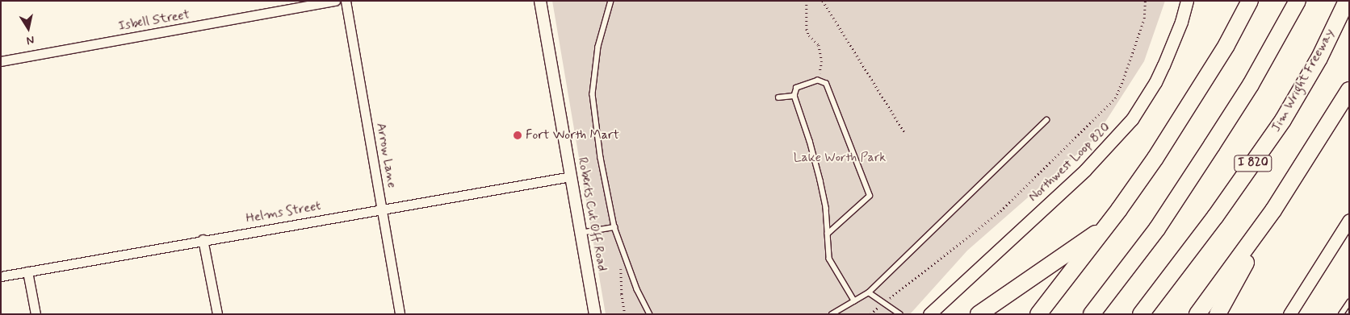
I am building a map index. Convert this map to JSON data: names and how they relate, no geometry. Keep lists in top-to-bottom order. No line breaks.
{"streets":{"highway":["Jim Wright Freeway","I 820"],"main road":["Northwest Loop 820"],"street":["Isbell Street","Arrow Lane","Helms Street","Roberts Cut Off Road"]},"crossings":[["Arrow Lane","Helms Street"],["Helms Street","Roberts Cut Off Road"]],"parks":["Lake Worth Park"],"places":["Fort Worth Mart"],"north":"bottom"}
